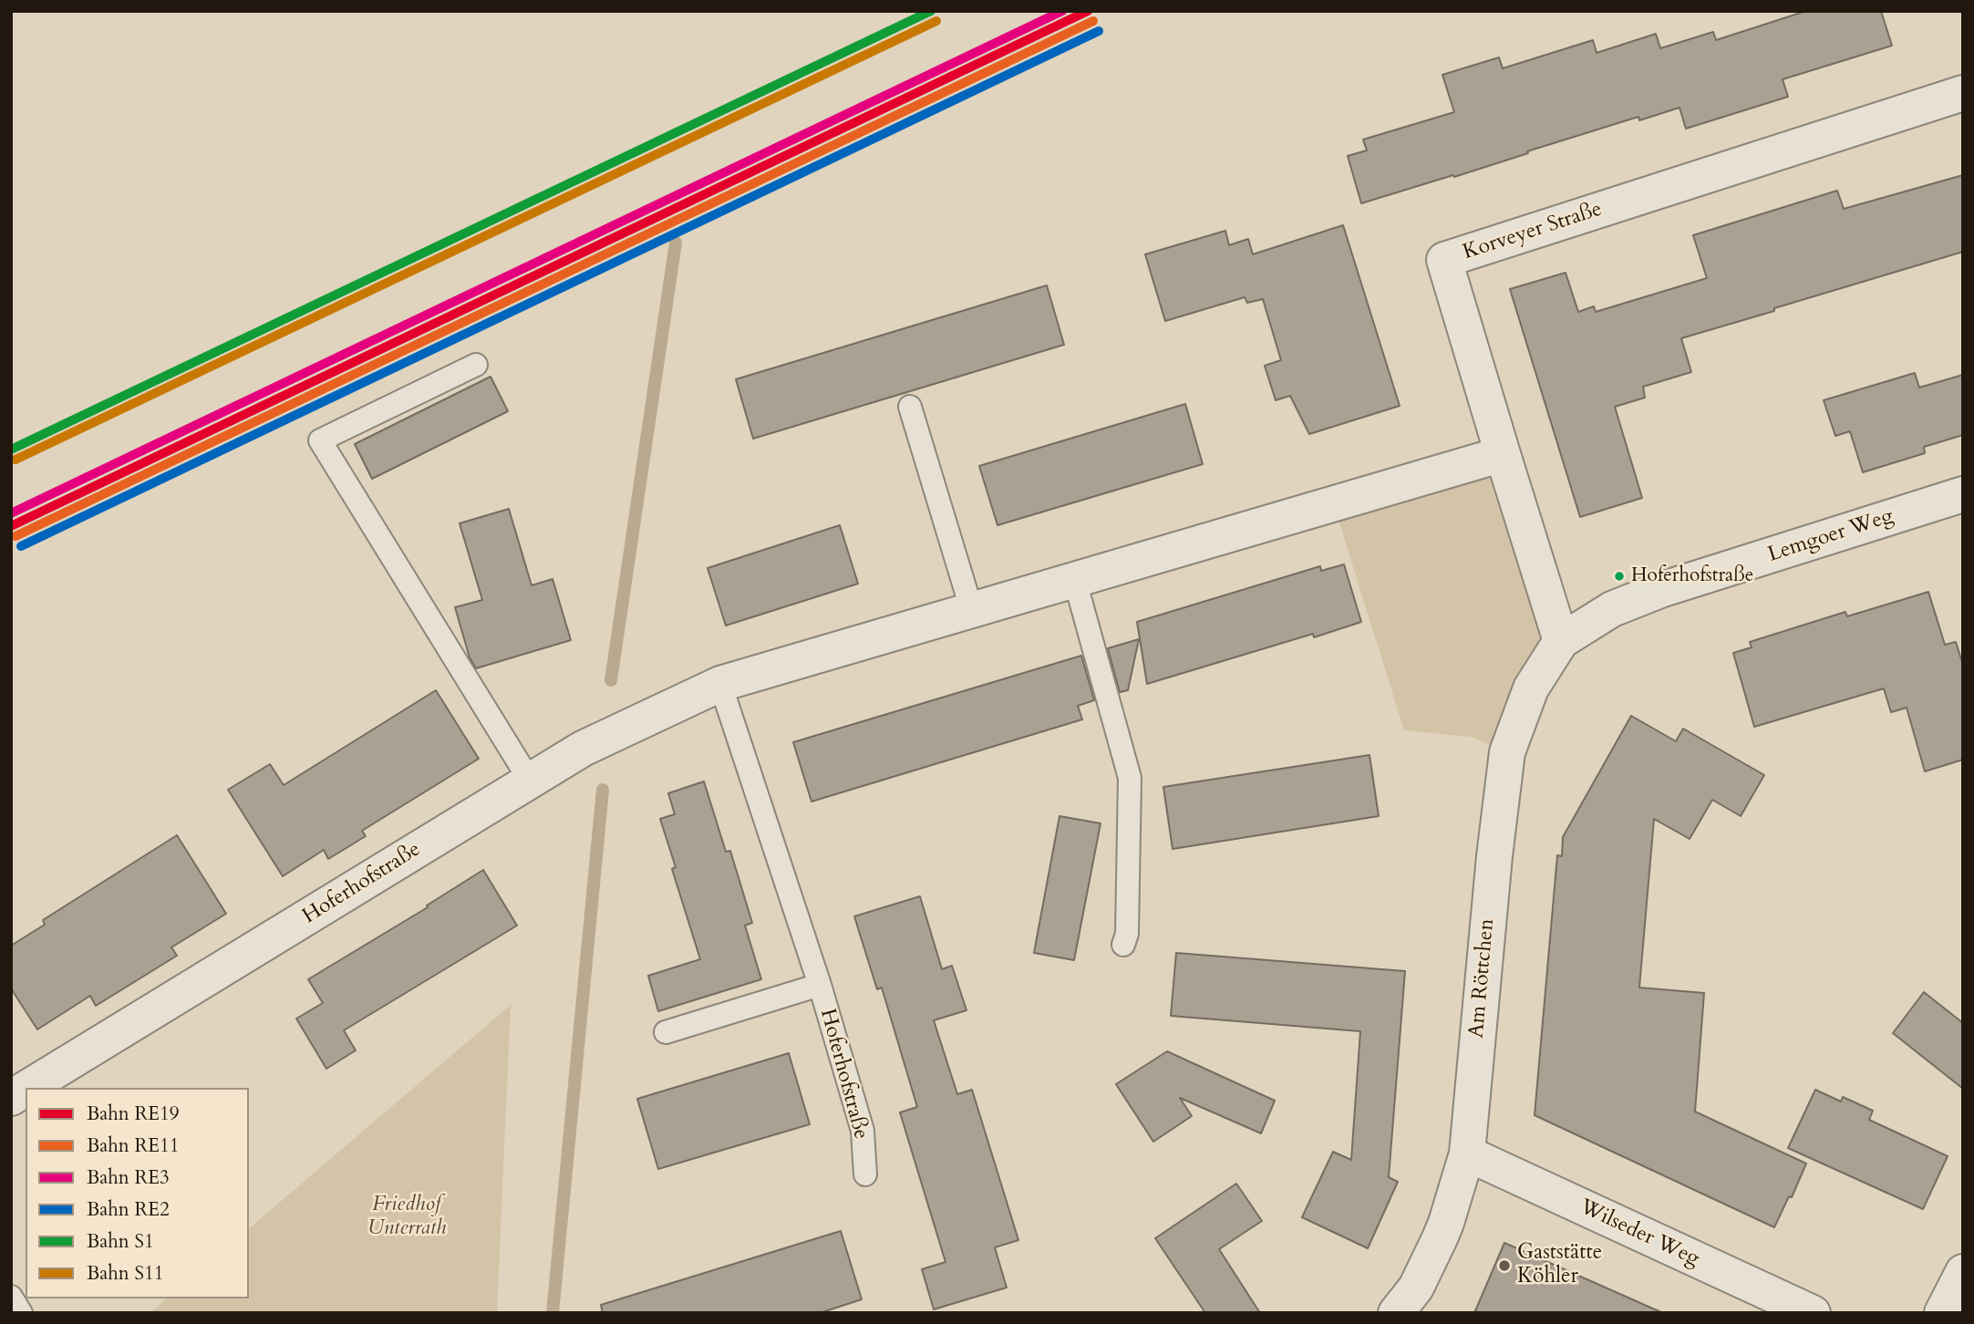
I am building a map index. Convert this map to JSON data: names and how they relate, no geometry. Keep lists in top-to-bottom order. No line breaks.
{"streets":{"street":["Korveyer Straße","Lemgoer Weg","Hoferhofstraße","Am Röttchen","Wilseder Weg"]},"crossings":[["Korveyer Straße","Lemgoer Weg"],["Korveyer Straße","Hoferhofstraße"],["Korveyer Straße","Am Röttchen"],["Lemgoer Weg","Am Röttchen"],["Am Röttchen","Wilseder Weg"]],"parks":["Friedhof Unterrath"],"places":["Hoferhofstraße","Gaststätte Köhler"],"lines":["rail line RE19","rail line RE3","rail line S1","rail line RE11","rail line S11","rail line RE2"],"legend":["Bahn RE19","Bahn RE11","Bahn RE3","Bahn RE2","Bahn S1","Bahn S11"]}
